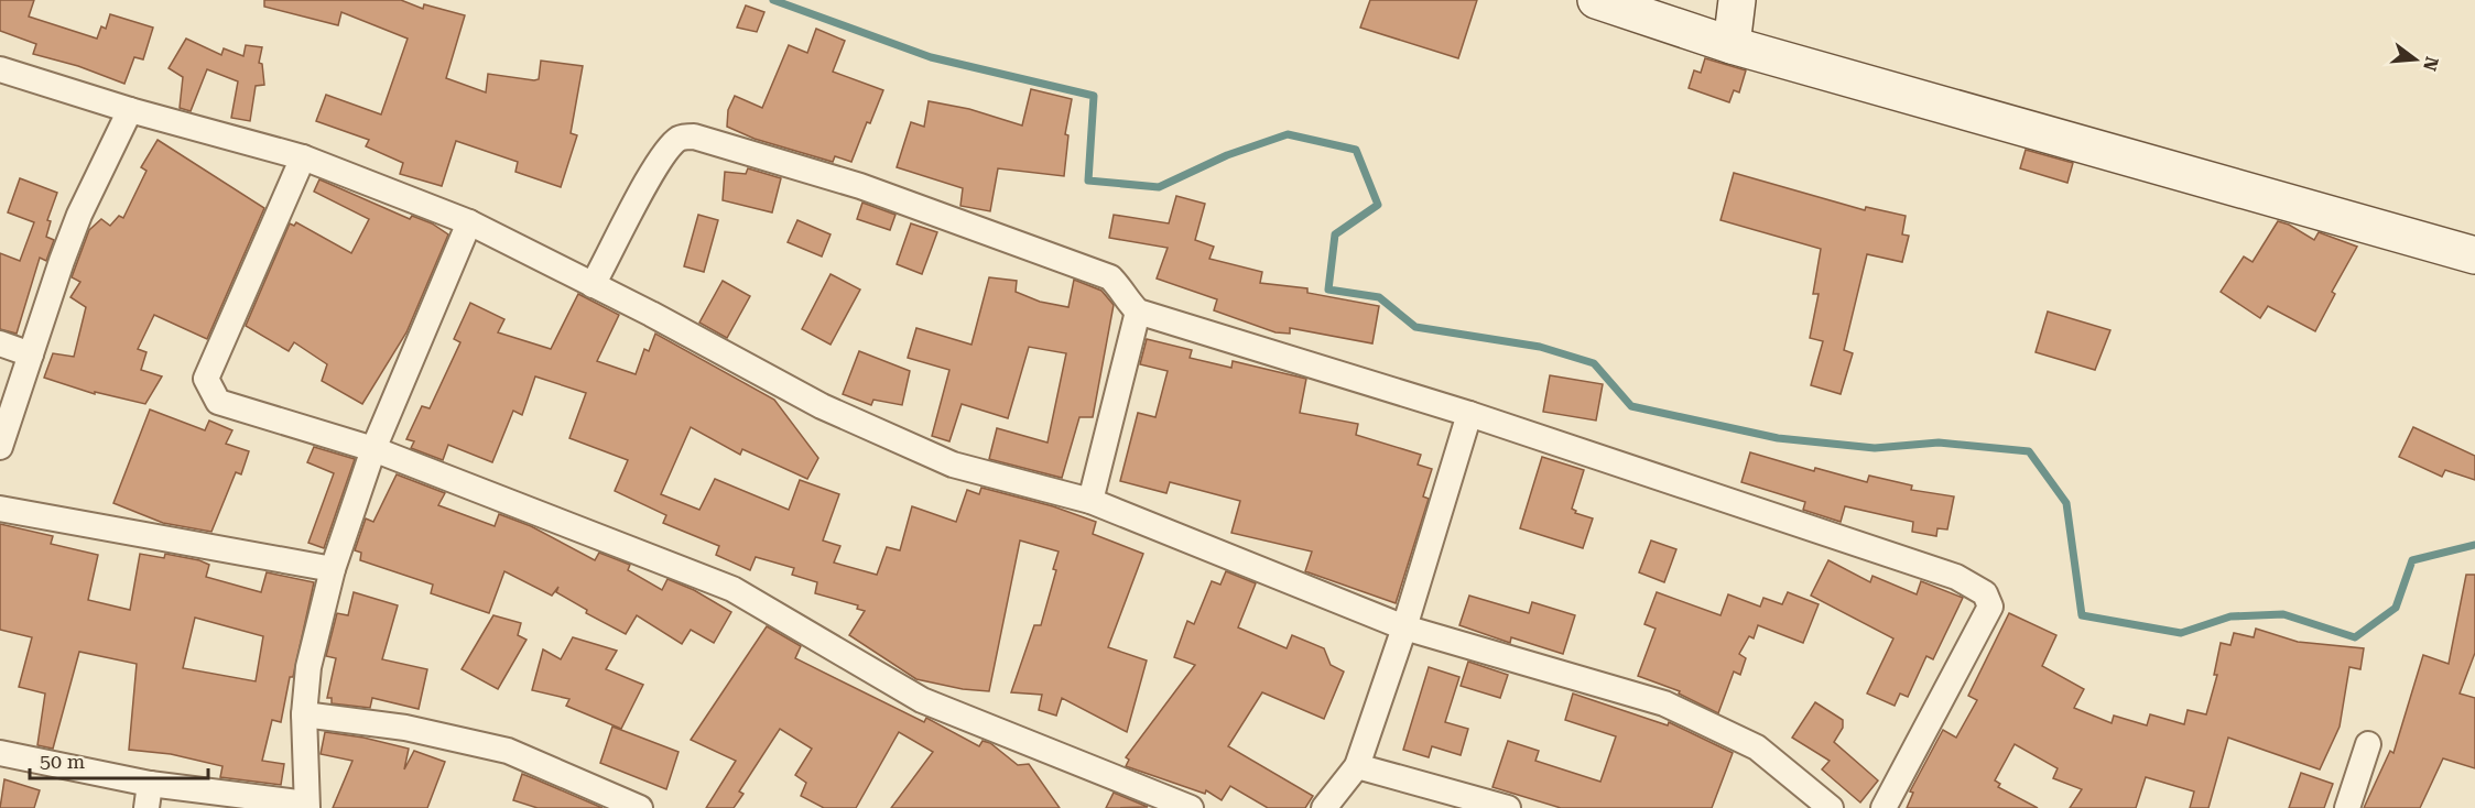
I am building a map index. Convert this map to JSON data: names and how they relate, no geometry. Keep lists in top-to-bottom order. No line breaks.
{"scale_bar":"50 m","north":"right"}
